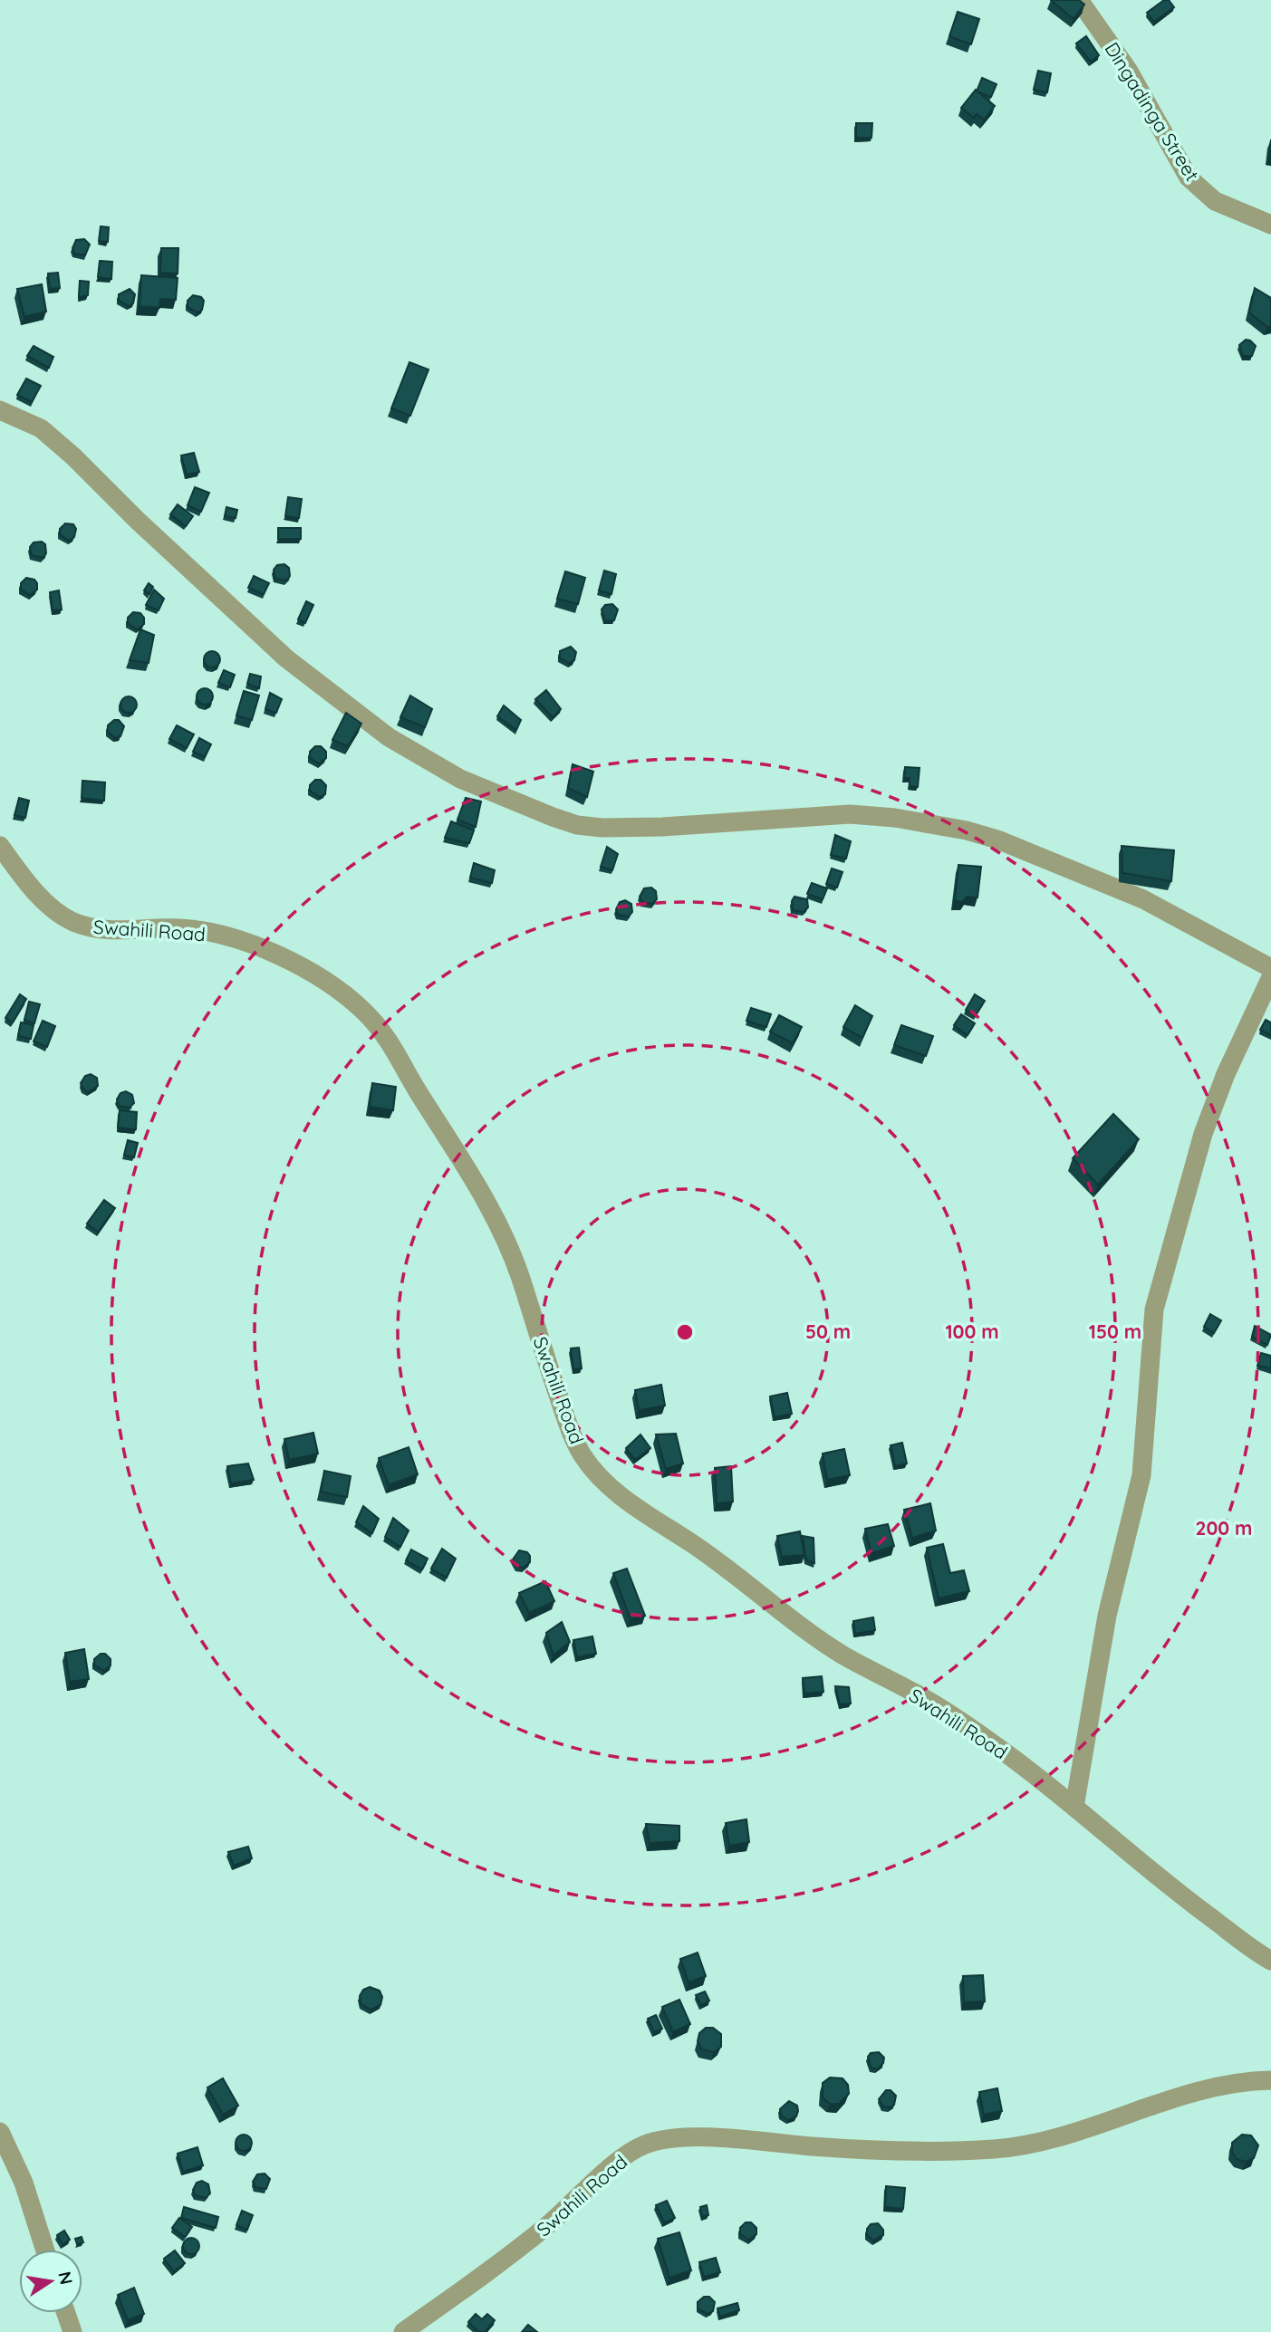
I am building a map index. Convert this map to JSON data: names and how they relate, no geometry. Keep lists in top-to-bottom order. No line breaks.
{"streets":{"street":["Dingadinga Street","Swahili Road"]},"north":"right","rings":["50 m","100 m","150 m","200 m"]}
